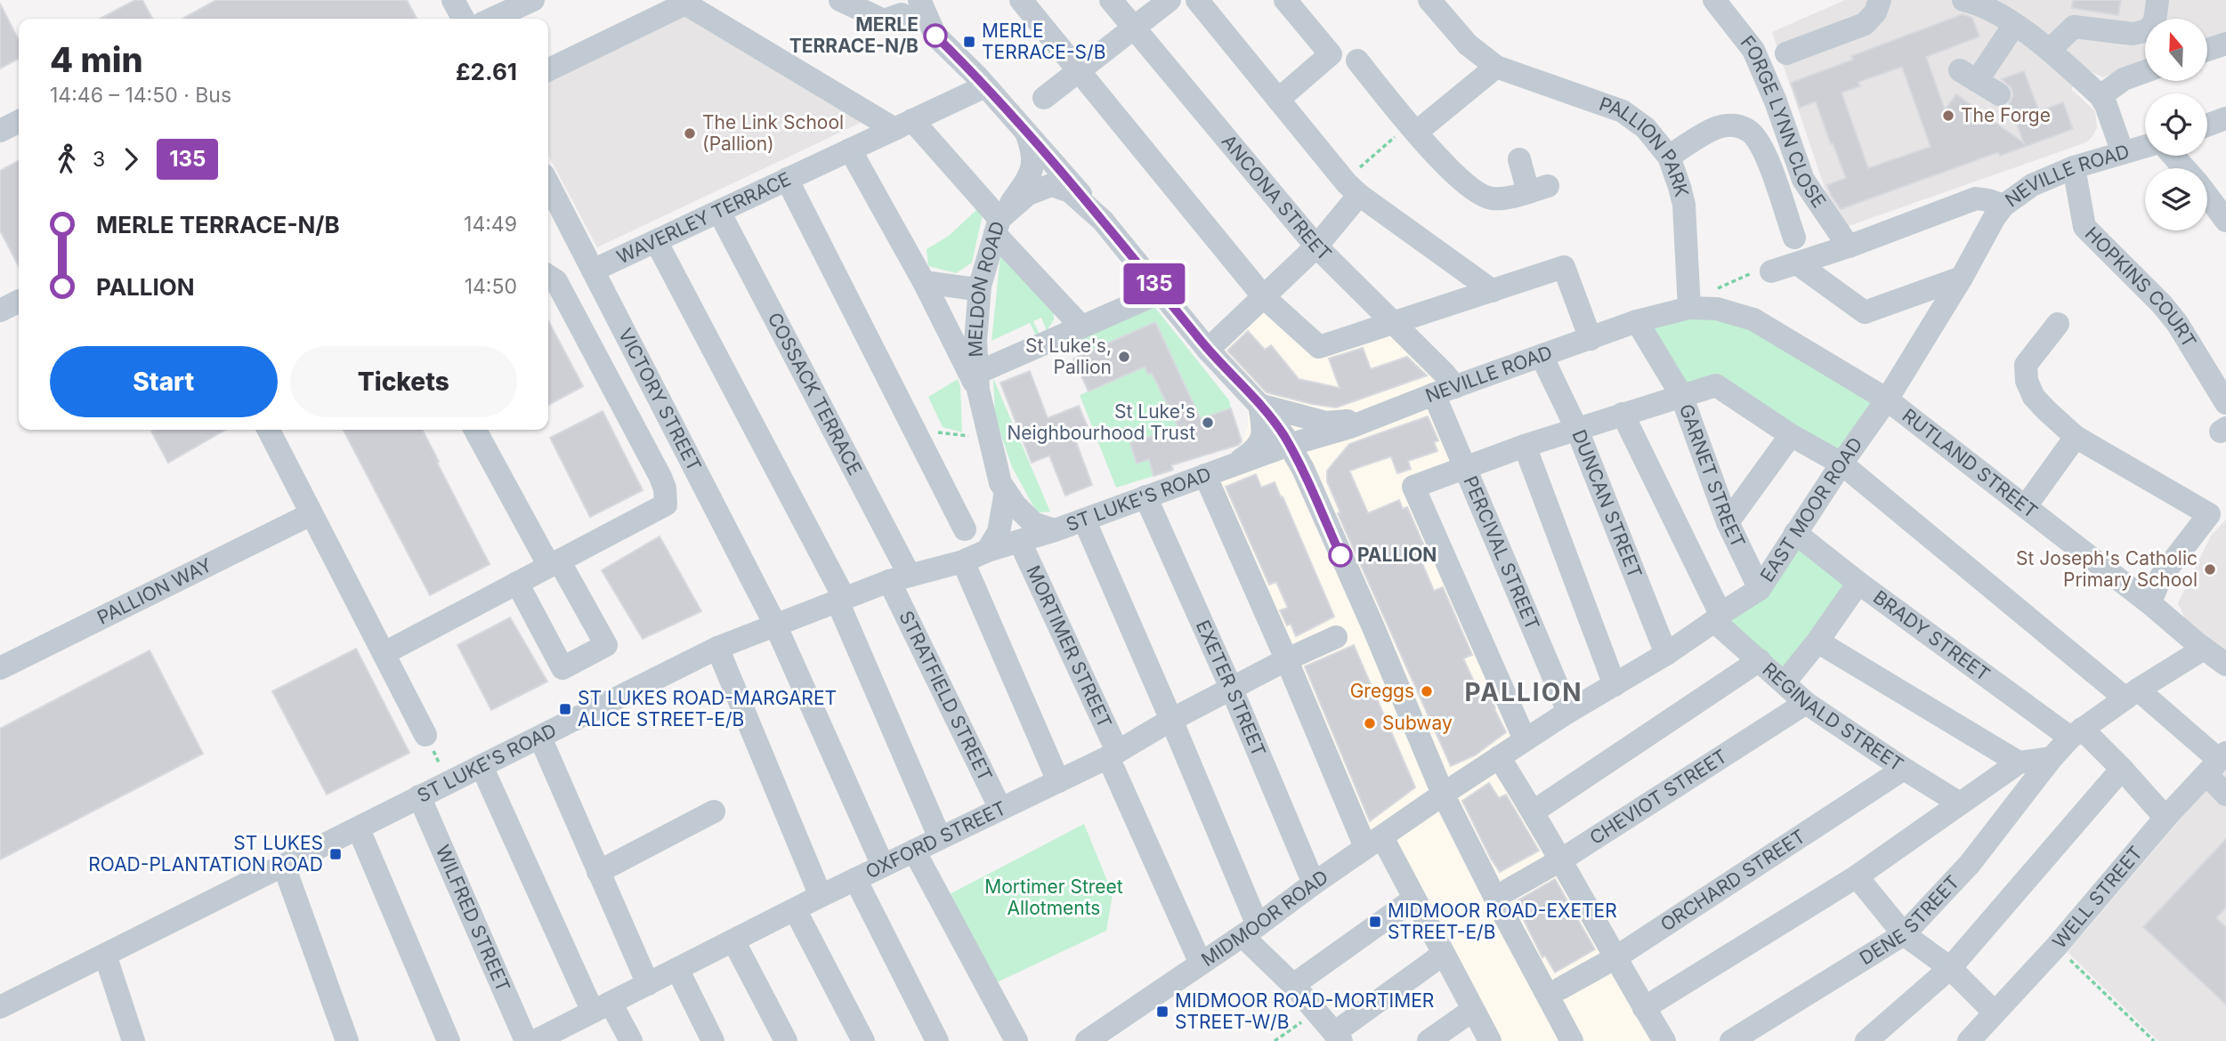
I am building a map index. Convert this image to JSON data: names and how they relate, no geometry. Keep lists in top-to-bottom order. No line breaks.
{"streets":{"street":["FORGE LYNN CLOSE","PALLION PARK","NEVILLE ROAD","ANCONA STREET","WAVERLEY TERRACE","HOPKINS COURT","MELDON ROAD","COSSACK TERRACE","VICTORY STREET","RUTLAND STREET","GARNET STREET","ST LUKE'S ROAD","DUNCAN STREET","EAST MOOR ROAD","PERCIVAL STREET","PALLION WAY","BRADY STREET","MORTIMER STREET","EXETER STREET","STRATFIELD STREET","REGINALD STREET","CHEVIOT STREET","OXFORD STREET","ORCHARD STREET","WELL STREET","MIDMOOR ROAD","DENE STREET","WILFRED STREET"]},"crossings":[["FORGE LYNN CLOSE","NEVILLE ROAD"],["PALLION PARK","NEVILLE ROAD"],["PALLION PARK","RUTLAND STREET"],["NEVILLE ROAD","ANCONA STREET"],["NEVILLE ROAD","HOPKINS COURT"],["NEVILLE ROAD","MELDON ROAD"],["NEVILLE ROAD","RUTLAND STREET"],["NEVILLE ROAD","GARNET STREET"],["NEVILLE ROAD","ST LUKE'S ROAD"],["NEVILLE ROAD","DUNCAN STREET"],["NEVILLE ROAD","EAST MOOR ROAD"],["NEVILLE ROAD","PERCIVAL STREET"],["ANCONA STREET","PERCIVAL STREET"],["WAVERLEY TERRACE","COSSACK TERRACE"],["WAVERLEY TERRACE","VICTORY STREET"],["MELDON ROAD","ST LUKE'S ROAD"],["MELDON ROAD","EAST MOOR ROAD"],["MELDON ROAD","MIDMOOR ROAD"],["COSSACK TERRACE","ST LUKE'S ROAD"],["COSSACK TERRACE","STRATFIELD STREET"],["VICTORY STREET","ST LUKE'S ROAD"],["VICTORY STREET","OXFORD STREET"],["RUTLAND STREET","EAST MOOR ROAD"],["RUTLAND STREET","DENE STREET"],["GARNET STREET","EAST MOOR ROAD"],["ST LUKE'S ROAD","MORTIMER STREET"],["ST LUKE'S ROAD","EXETER STREET"],["ST LUKE'S ROAD","STRATFIELD STREET"],["ST LUKE'S ROAD","WILFRED STREET"],["DUNCAN STREET","EAST MOOR ROAD"],["EAST MOOR ROAD","PERCIVAL STREET"],["EAST MOOR ROAD","BRADY STREET"],["EAST MOOR ROAD","REGINALD STREET"],["EAST MOOR ROAD","MIDMOOR ROAD"],["BRADY STREET","WELL STREET"],["BRADY STREET","DENE STREET"],["MORTIMER STREET","OXFORD STREET"],["MORTIMER STREET","MIDMOOR ROAD"],["EXETER STREET","OXFORD STREET"],["EXETER STREET","MIDMOOR ROAD"],["STRATFIELD STREET","OXFORD STREET"],["REGINALD STREET","CHEVIOT STREET"],["REGINALD STREET","ORCHARD STREET"],["OXFORD STREET","WILFRED STREET"]],"districts":["PALLION"],"parks":["Mortimer Street Allotments"],"places":{"other":["MERLE TERRACE-N/B","The Forge","The Link School (Pallion)","St Luke's, Pallion","St Luke's Neighbourhood Trust","PALLION","St Joseph's Catholic Primary School","Greggs","Subway"],"transit":["MERLE TERRACE-S/B","ST LUKES ROAD-MARGARET ALICE STREET-E/B","ST LUKES ROAD-PLANTATION ROAD","MIDMOOR ROAD-EXETER STREET-E/B","MIDMOOR ROAD-MORTIMER STREET-W/B"]},"lines":["bus line 135"],"north":"top","page":{"on_map":"135","heading":["4 min","14:46 – 14:50 · Bus","£2.61"],"legs":["3","135"],"list":[{"name":"MERLE TERRACE-N/B","value":"14:49"},{"name":"PALLION","value":"14:50"}],"buttons":["Start","Tickets"]}}
